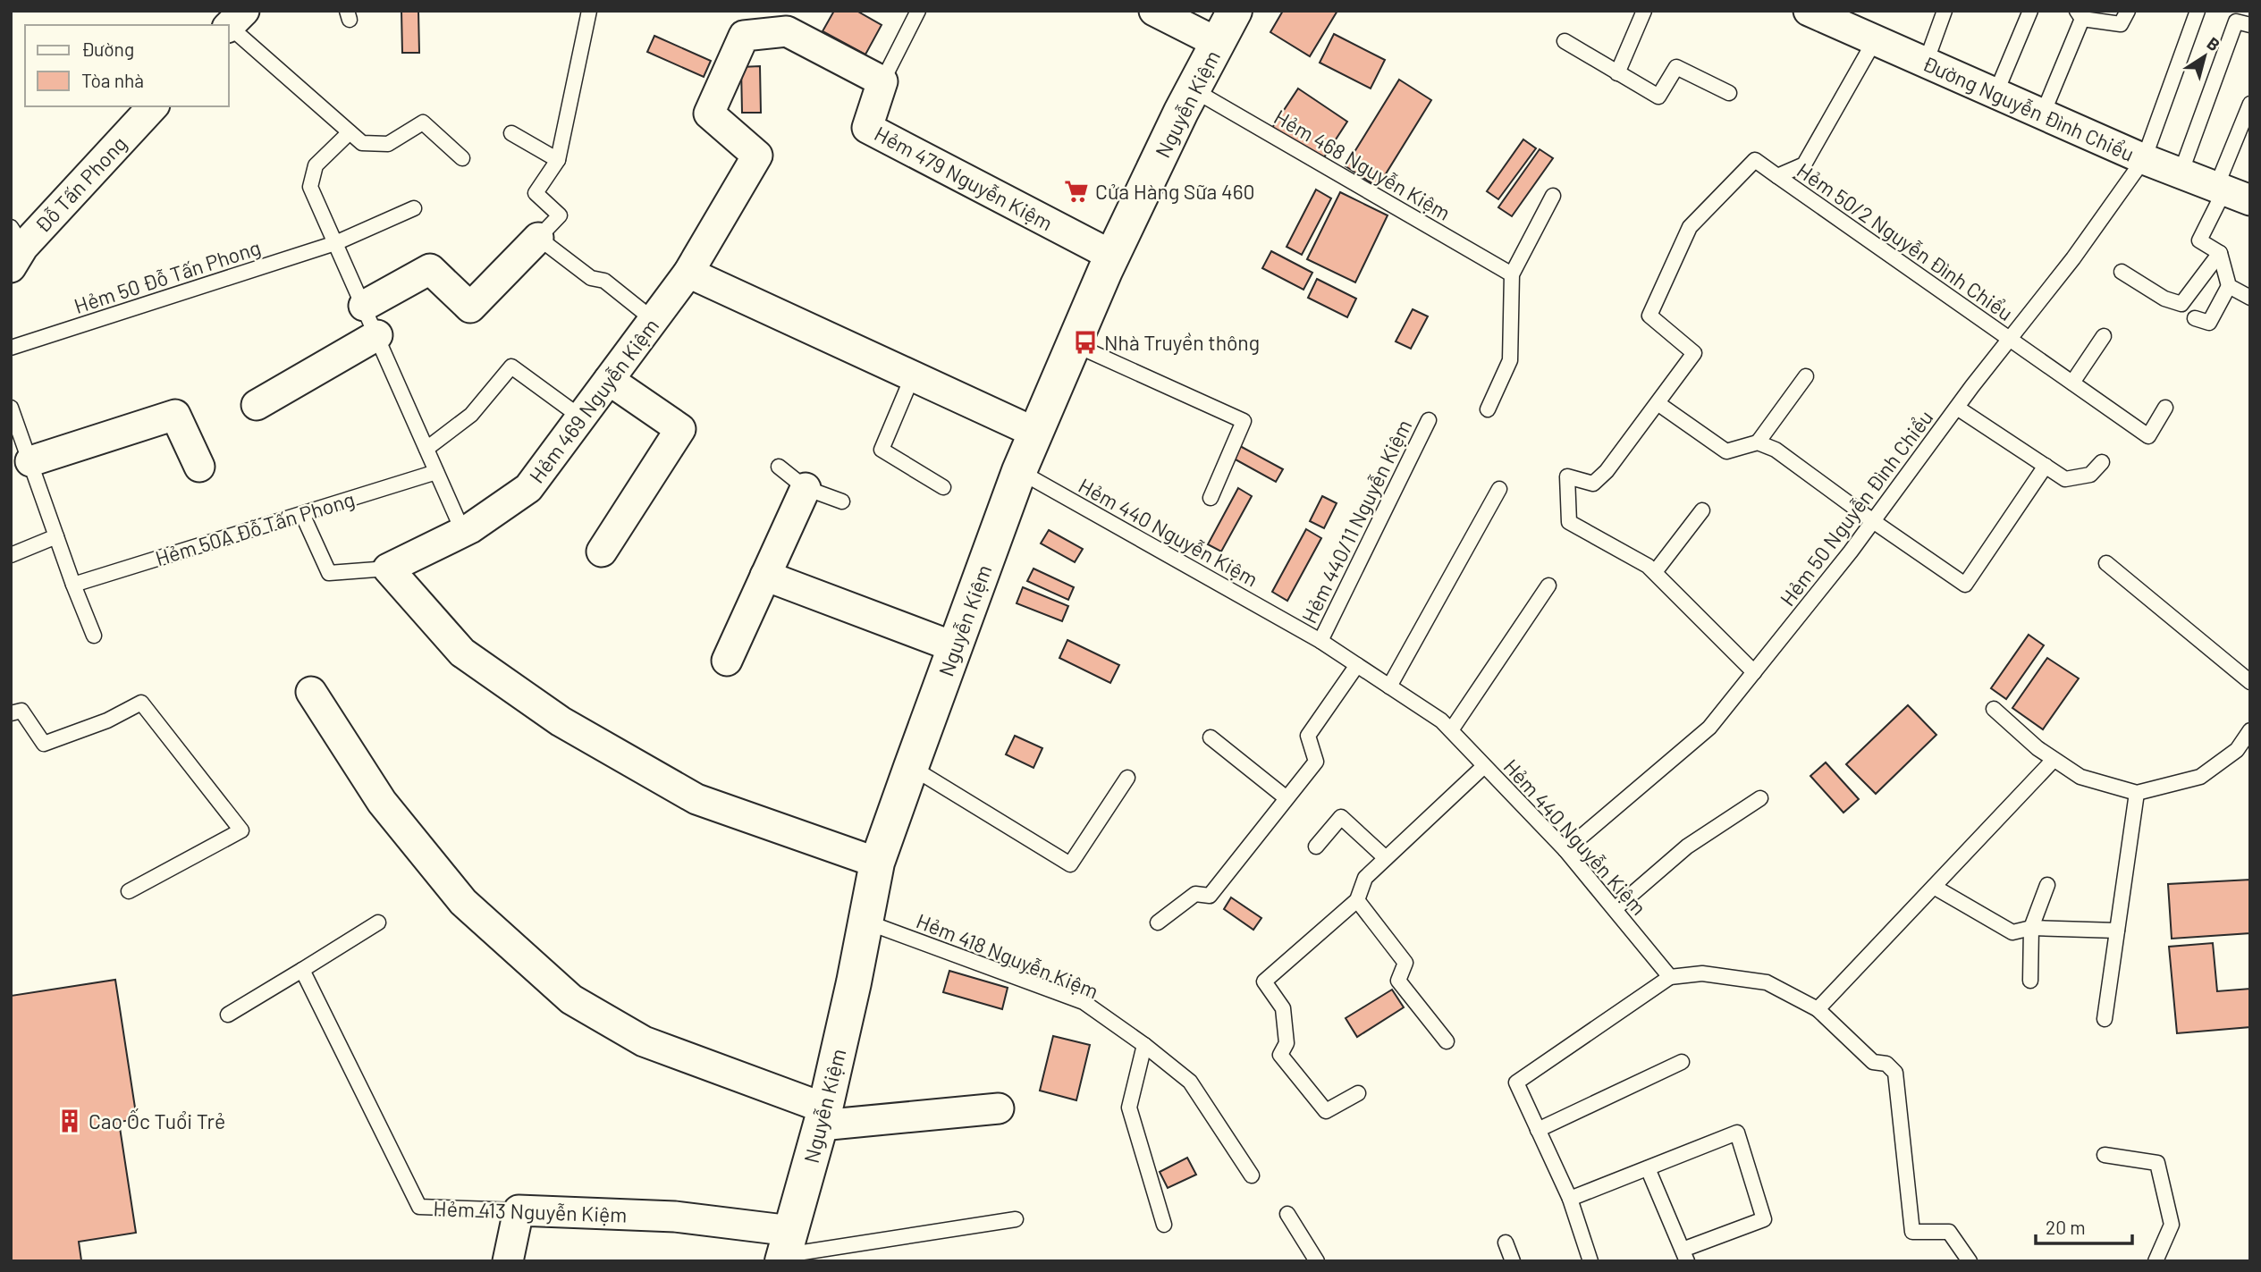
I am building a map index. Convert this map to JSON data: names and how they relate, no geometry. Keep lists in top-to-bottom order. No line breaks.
{"streets":{"main road":["Nguyễn Kiệm"],"street":["Đường Nguyễn Đình Chiểu","Hẻm 479 Nguyễn Kiệm","Đỗ Tấn Phong","Hẻm 469 Nguyễn Kiệm","Hẻm 413 Nguyễn Kiệm"],"lane":["Hẻm 468 Nguyễn Kiệm","Hẻm 50/2 Nguyễn Đình Chiểu","Hẻm 50 Đỗ Tấn Phong","Hẻm 50 Nguyễn Đình Chiểu","Hẻm 440/11 Nguyễn Kiệm","Hẻm 50A Đỗ Tấn Phong","Hẻm 440 Nguyễn Kiệm","Hẻm 418 Nguyễn Kiệm"]},"crossings":[["Nguyễn Kiệm","Hẻm 468 Nguyễn Kiệm"],["Nguyễn Kiệm","Hẻm 479 Nguyễn Kiệm"],["Nguyễn Kiệm","Hẻm 440 Nguyễn Kiệm"],["Nguyễn Kiệm","Hẻm 418 Nguyễn Kiệm"],["Nguyễn Kiệm","Hẻm 413 Nguyễn Kiệm"],["Đường Nguyễn Đình Chiểu","Hẻm 50 Nguyễn Đình Chiểu"],["Hẻm 479 Nguyễn Kiệm","Hẻm 469 Nguyễn Kiệm"],["Hẻm 50/2 Nguyễn Đình Chiểu","Hẻm 50 Nguyễn Đình Chiểu"],["Hẻm 50 Nguyễn Đình Chiểu","Hẻm 440 Nguyễn Kiệm"],["Hẻm 440/11 Nguyễn Kiệm","Hẻm 440 Nguyễn Kiệm"]],"places":{"supermarket":["Cửa Hàng Sữa 460"],"bus stop":["Nhà Truyền thông"],"building":["Cao Ốc Tuổi Trẻ"]},"legend":["Đường","Tòa nhà"],"scale_bar":"20 m","north":"top right"}
